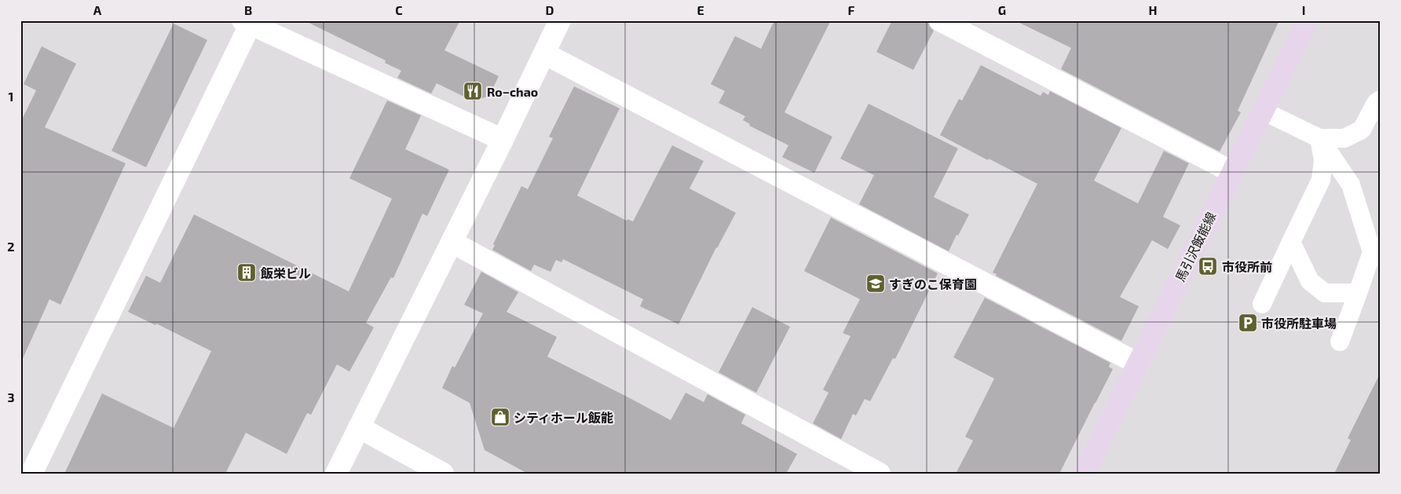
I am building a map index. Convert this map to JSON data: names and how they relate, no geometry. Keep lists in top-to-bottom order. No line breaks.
{"streets":{"main road":["馬引沢飯能線"]},"places":{"restaurant":["Ro−chao"],"bus stop":["市役所前"],"building":["飯栄ビル"],"school or university":["すぎのこ保育園"],"parking":["市役所駐車場"],"shop":["シティホール飯能"]},"grid":{"columns":["A","B","C","D","E","F","G","H","I"],"rows":["1","2","3"]}}
